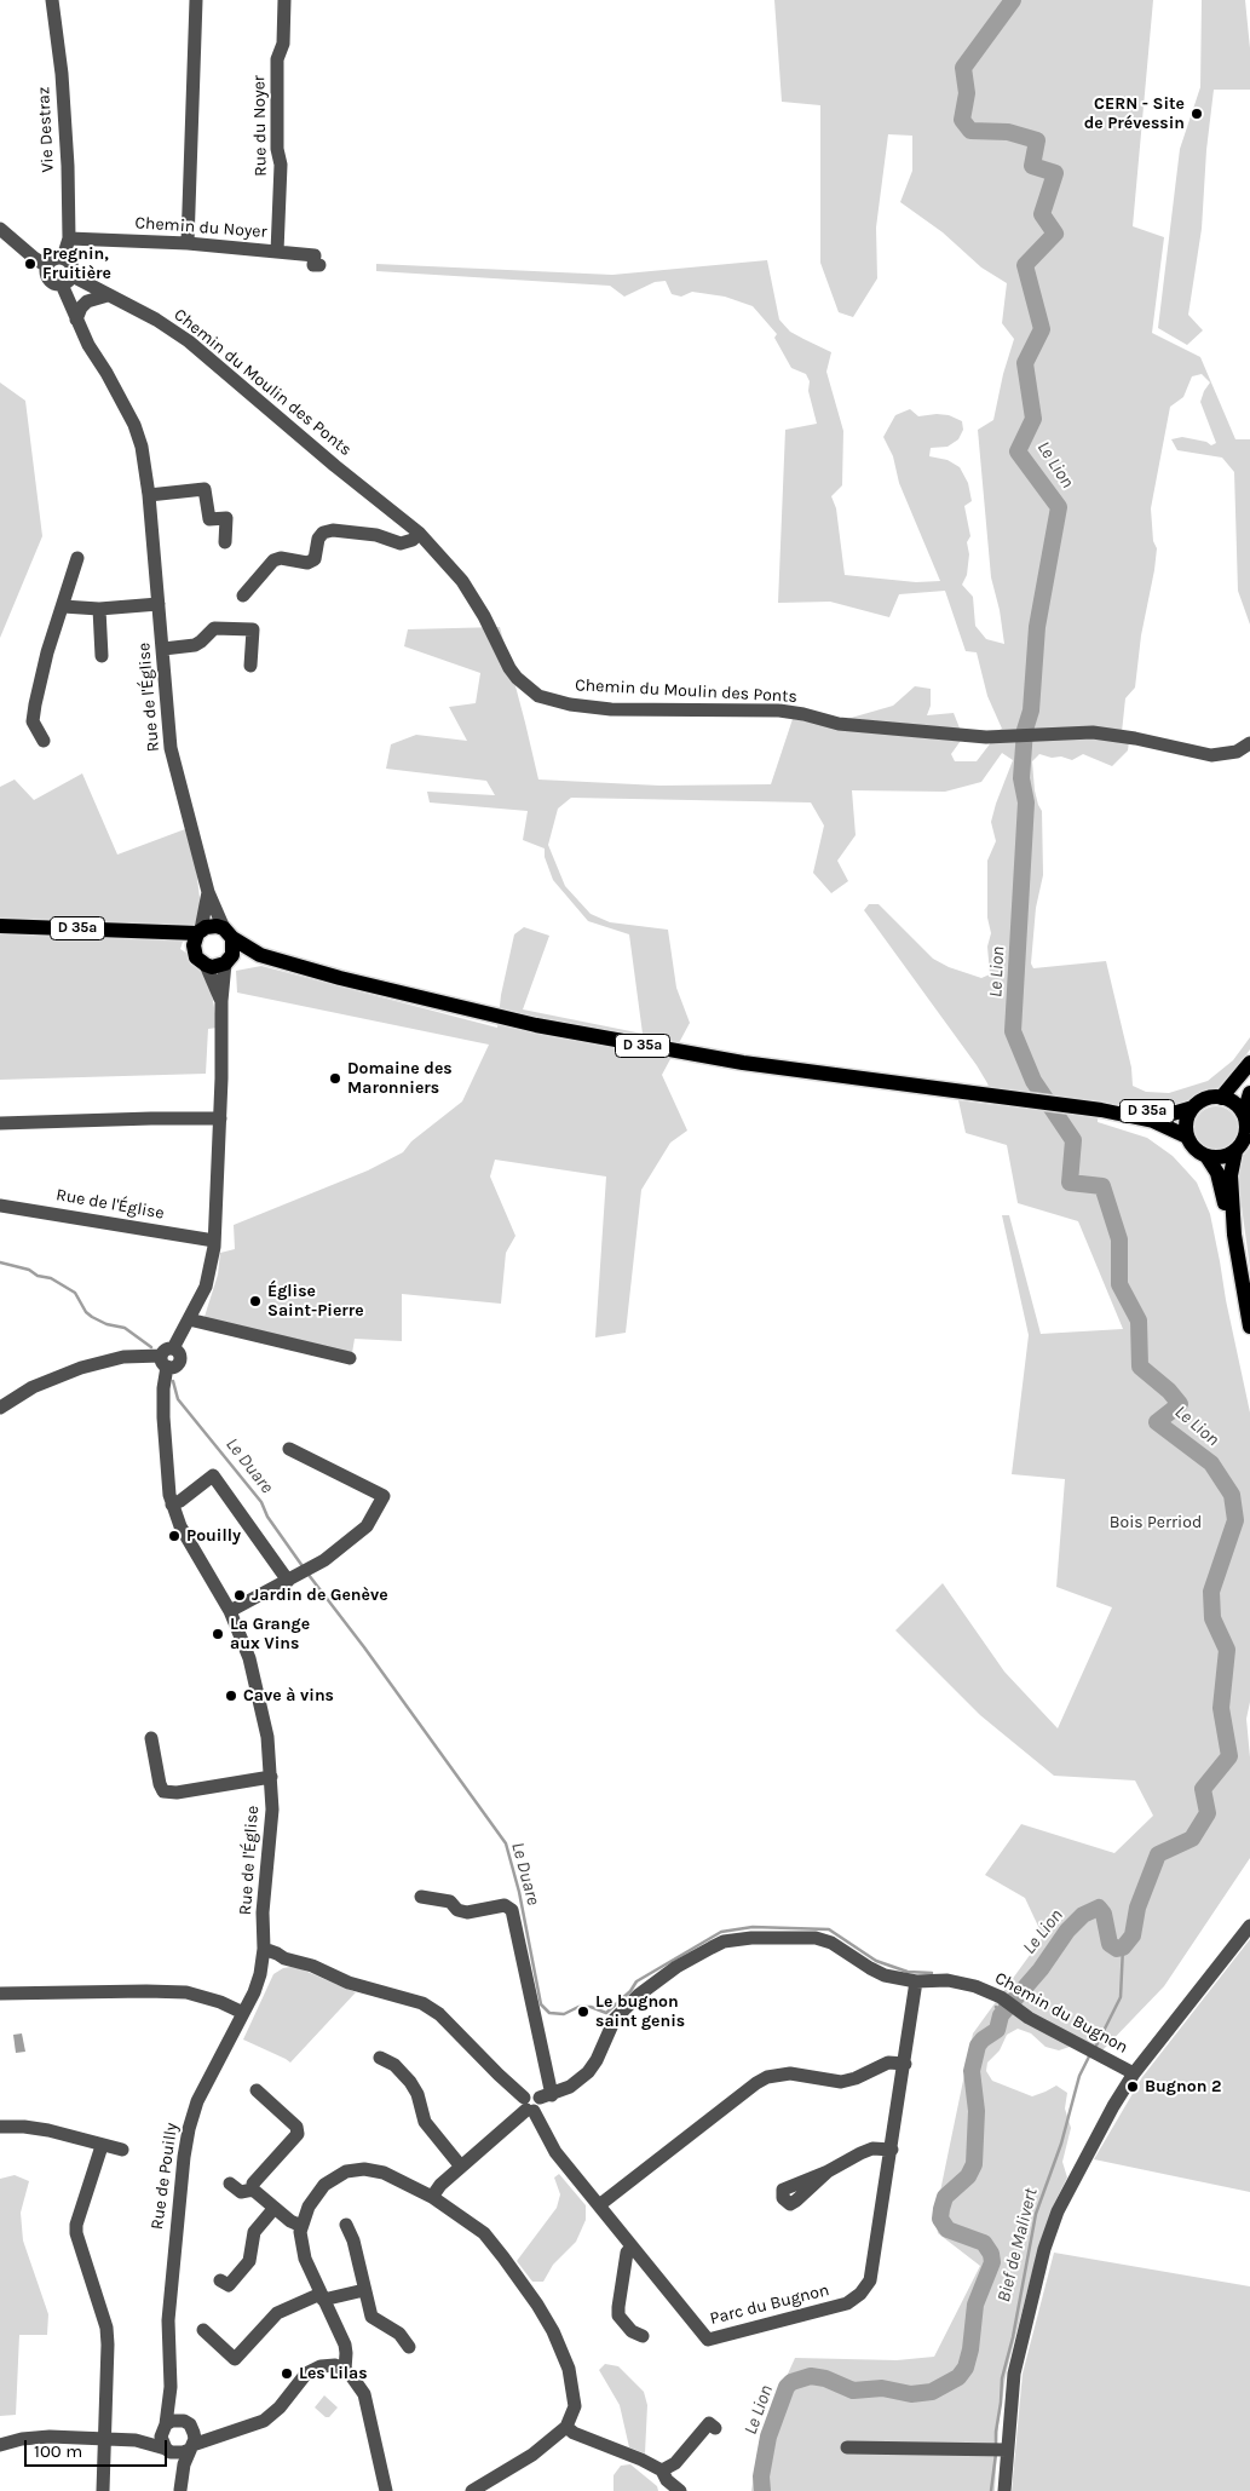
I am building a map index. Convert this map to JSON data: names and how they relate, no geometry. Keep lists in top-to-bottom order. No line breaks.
{"streets":{"main road":["D 35a"],"street":["Rue du Noyer","Vie Destraz","Chemin du Noyer","Chemin du Moulin des Ponts","Rue de l'Église","Chemin du Bugnon","Rue de Pouilly","Parc du Bugnon"]},"crossings":[["Rue du Noyer","Chemin du Noyer"],["Vie Destraz","Chemin du Noyer"],["Vie Destraz","Chemin du Moulin des Ponts"],["Vie Destraz","Rue de l'Église"],["Chemin du Moulin des Ponts","Rue de l'Église"],["Rue de l'Église","D 35a"],["Rue de l'Église","Rue de Pouilly"],["Chemin du Bugnon","Parc du Bugnon"]],"water":["Le Lion","Le Duare","Bief de Malivert"],"parks":["Bois Perriod"],"places":["CERN - Site de Prévessin","Pregnin, Fruitière","Domaine des Maronniers","Église Saint-Pierre","Pouilly","Jardin de Genève","La Grange aux Vins","Cave à vins","Le bugnon saint genis","Bugnon 2","Les Lilas"],"scale_bar":"100 m"}
